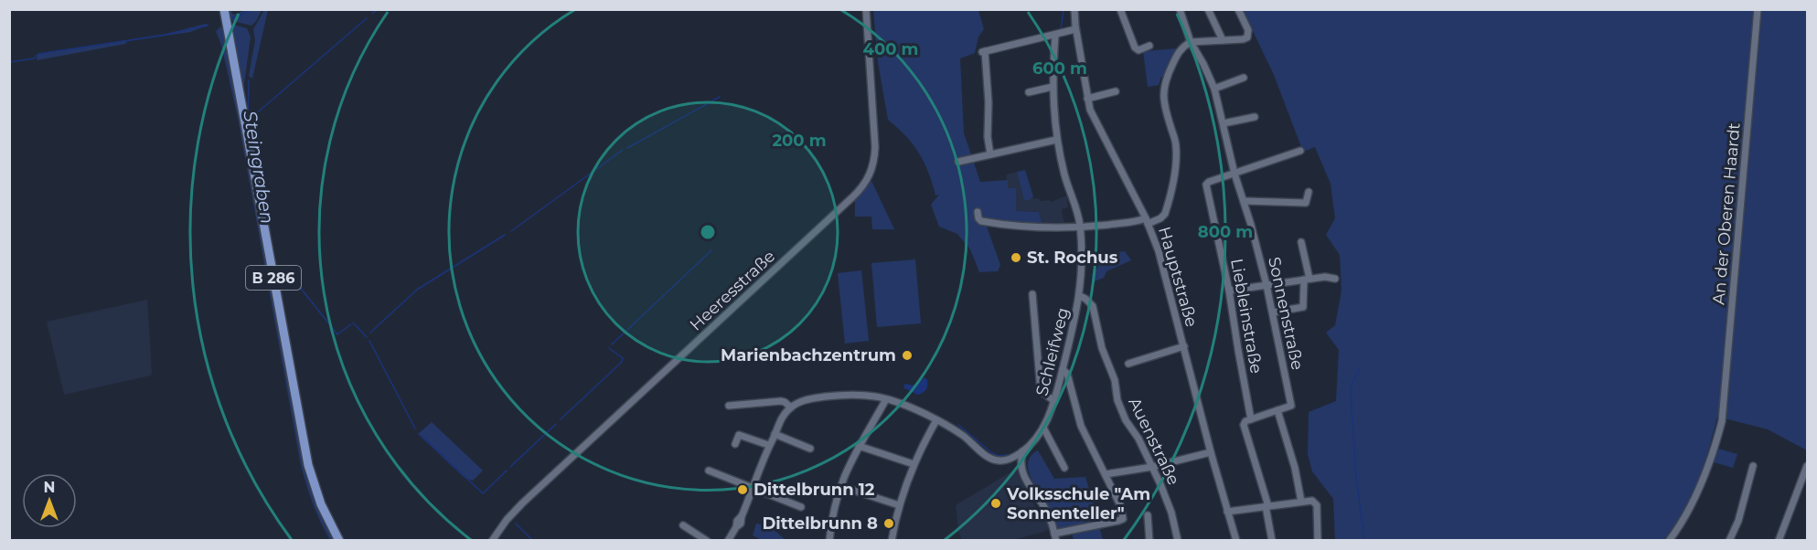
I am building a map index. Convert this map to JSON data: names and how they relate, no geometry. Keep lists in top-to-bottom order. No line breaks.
{"streets":{"main road":["B 286"],"street":["An der Oberen Haardt","Hauptstraße","Heeresstraße","Sonnenstraße","Liebleinstraße","Schleifweg","Auenstraße"]},"crossings":[["Sonnenstraße","Liebleinstraße"],["Schleifweg","Auenstraße"]],"water":["Steingraben"],"places":["St. Rochus","Marienbachzentrum","Dittelbrunn 12","Volksschule \"Am Sonnenteller\"","Dittelbrunn 8"],"north":"top","rings":["400 m","600 m","200 m","800 m"]}
